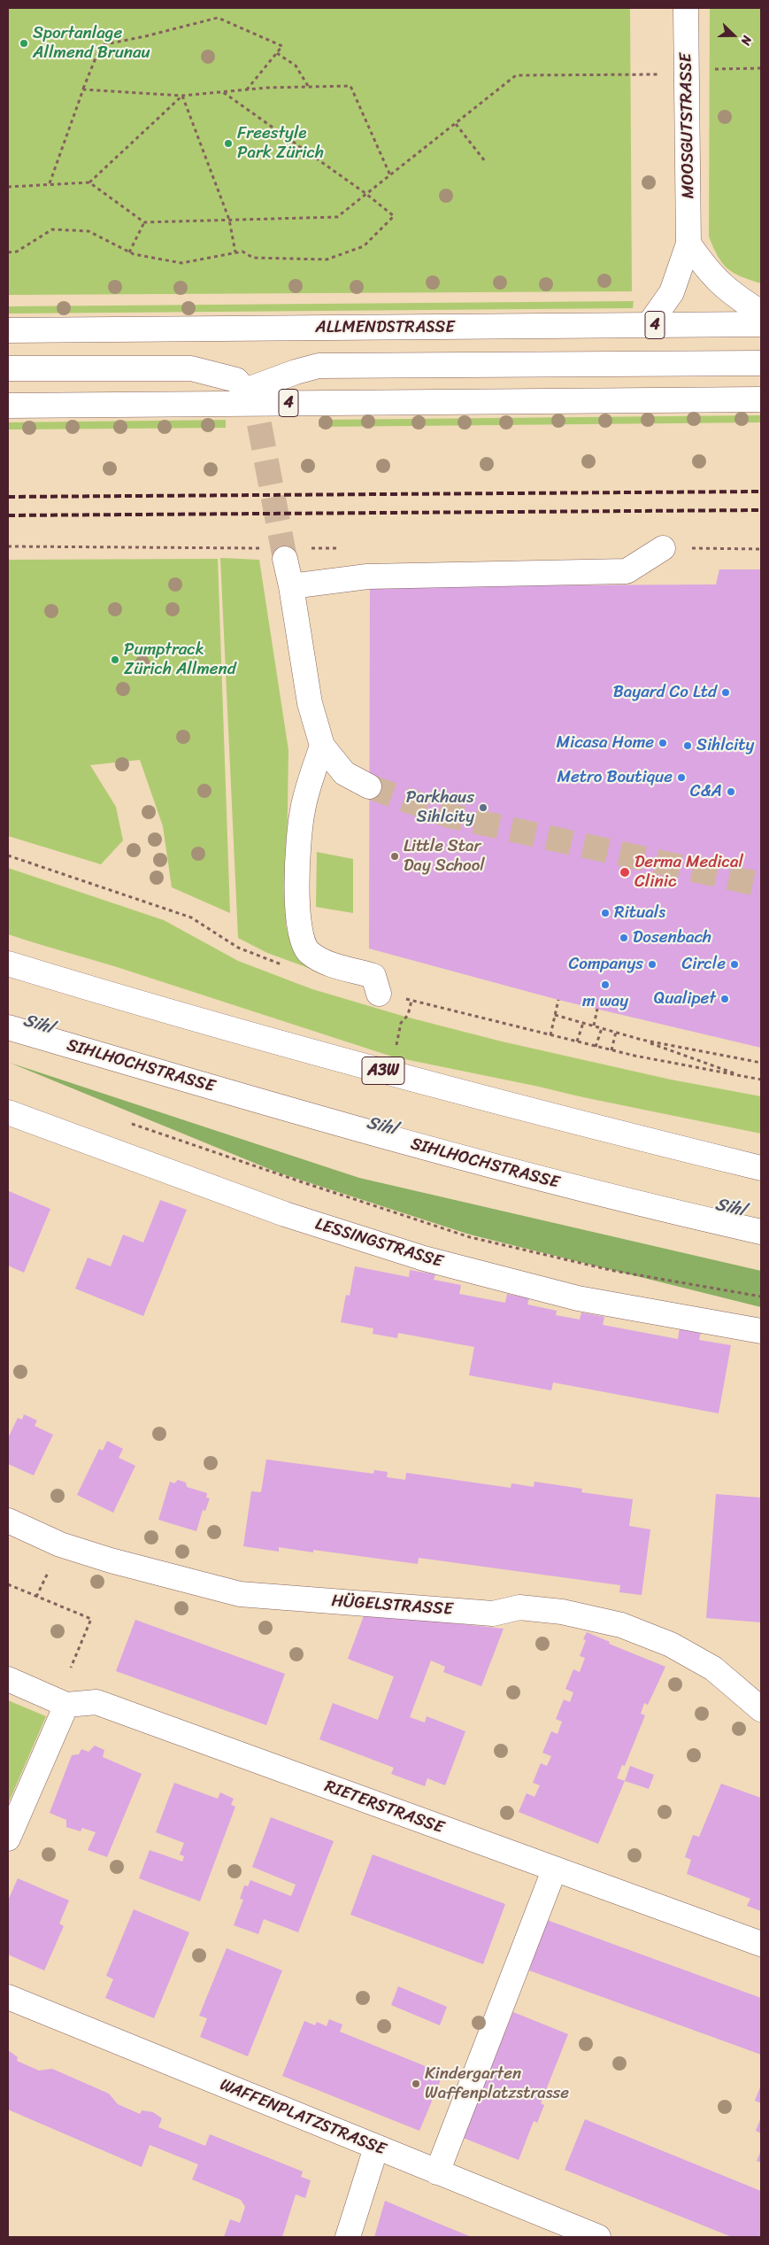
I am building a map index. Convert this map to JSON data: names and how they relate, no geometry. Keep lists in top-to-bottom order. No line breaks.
{"streets":{"main road":["MOOSGUTSTRASSE","4","ALLMENDSTRASSE","SIHLHOCHSTRASSE","A3W","LESSINGSTRASSE","HÜGELSTRASSE","RIETERSTRASSE","WAFFENPLATZSTRASSE"]},"crossings":[["MOOSGUTSTRASSE","ALLMENDSTRASSE"]],"water":["Sihl"],"places":["Sportanlage Allmend Brunau","Freestyle Park Zürich","Pumptrack Zürich Allmend","Bayard Co Ltd","Micasa Home","Sihlcity","Metro Boutique","C&A","Parkhaus Sihlcity","Little Star Day School","Derma Medical Clinic","Rituals","Dosenbach","Companys","Circle","m way","Qualipet","Kindergarten Waffenplatzstrasse"],"north":"right"}
